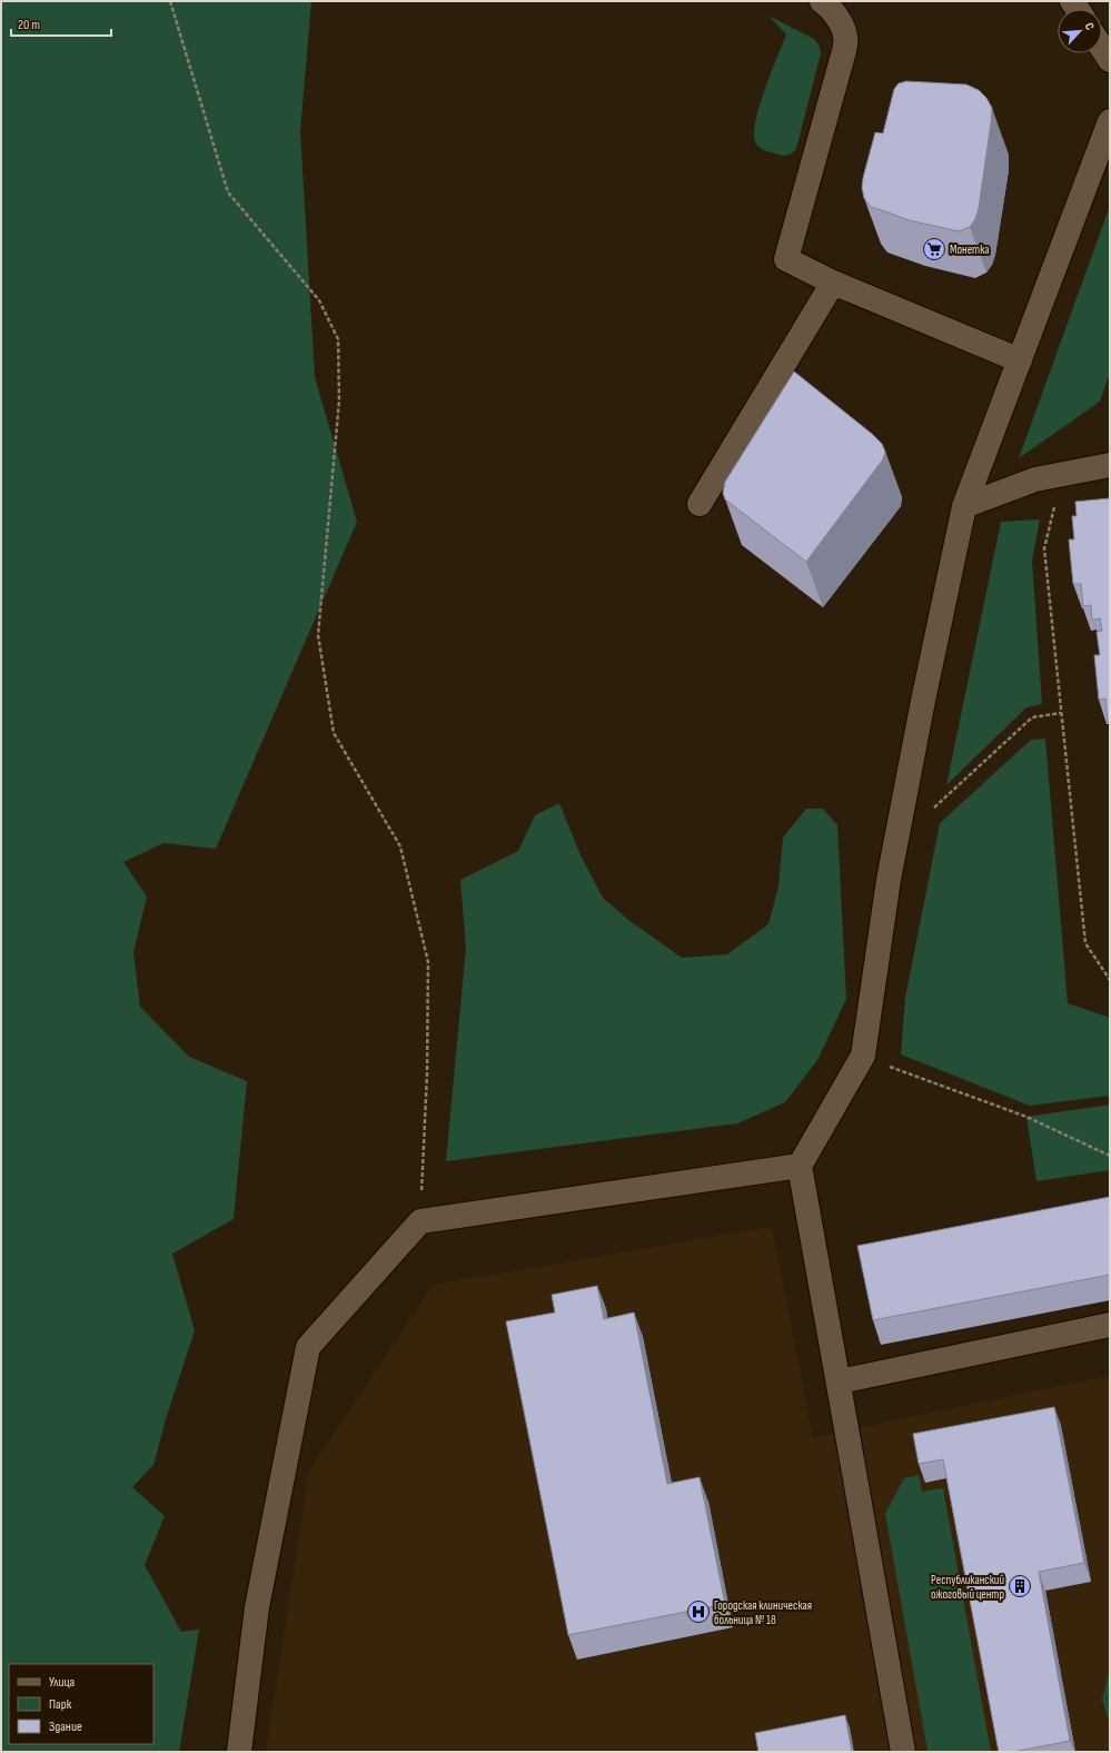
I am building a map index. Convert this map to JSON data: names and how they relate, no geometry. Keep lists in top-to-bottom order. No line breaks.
{"places":{"supermarket":["Монетка"],"building":["Республиканский ожоговый центр"],"hospital":["Городская клиническая больница № 18"]},"legend":["Улица","Парк","Здание"],"scale_bar":"20 m","north":"top right"}
